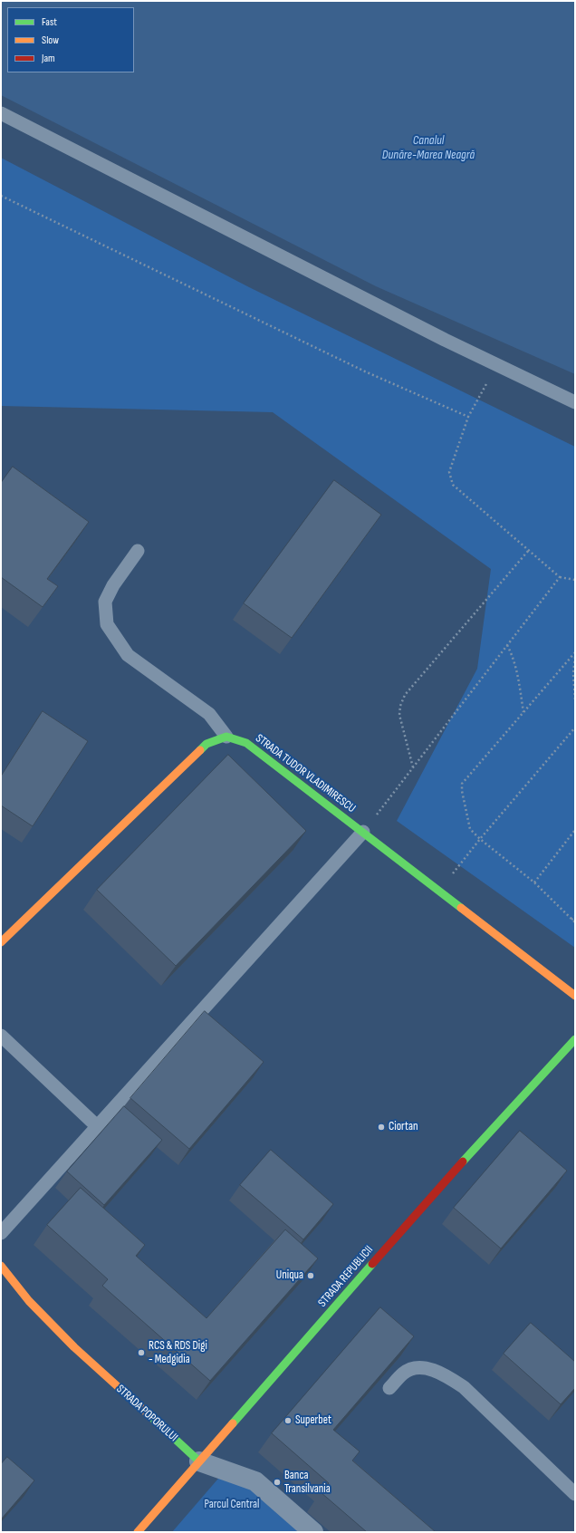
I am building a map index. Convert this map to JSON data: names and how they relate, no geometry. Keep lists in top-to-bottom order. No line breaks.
{"streets":{"street":["STRADA TUDOR VLADIMIRESCU","STRADA REPUBLICII","STRADA POPORULUI"]},"crossings":[["STRADA REPUBLICII","STRADA POPORULUI"]],"water":["Canalul Dunăre-Marea Neagră"],"parks":["Parcul Central"],"places":["Ciortan","Uniqua","RCS & RDS Digi - Medgidia","Superbet","Banca Transilvania"],"legend":["Fast","Slow","Jam"]}
